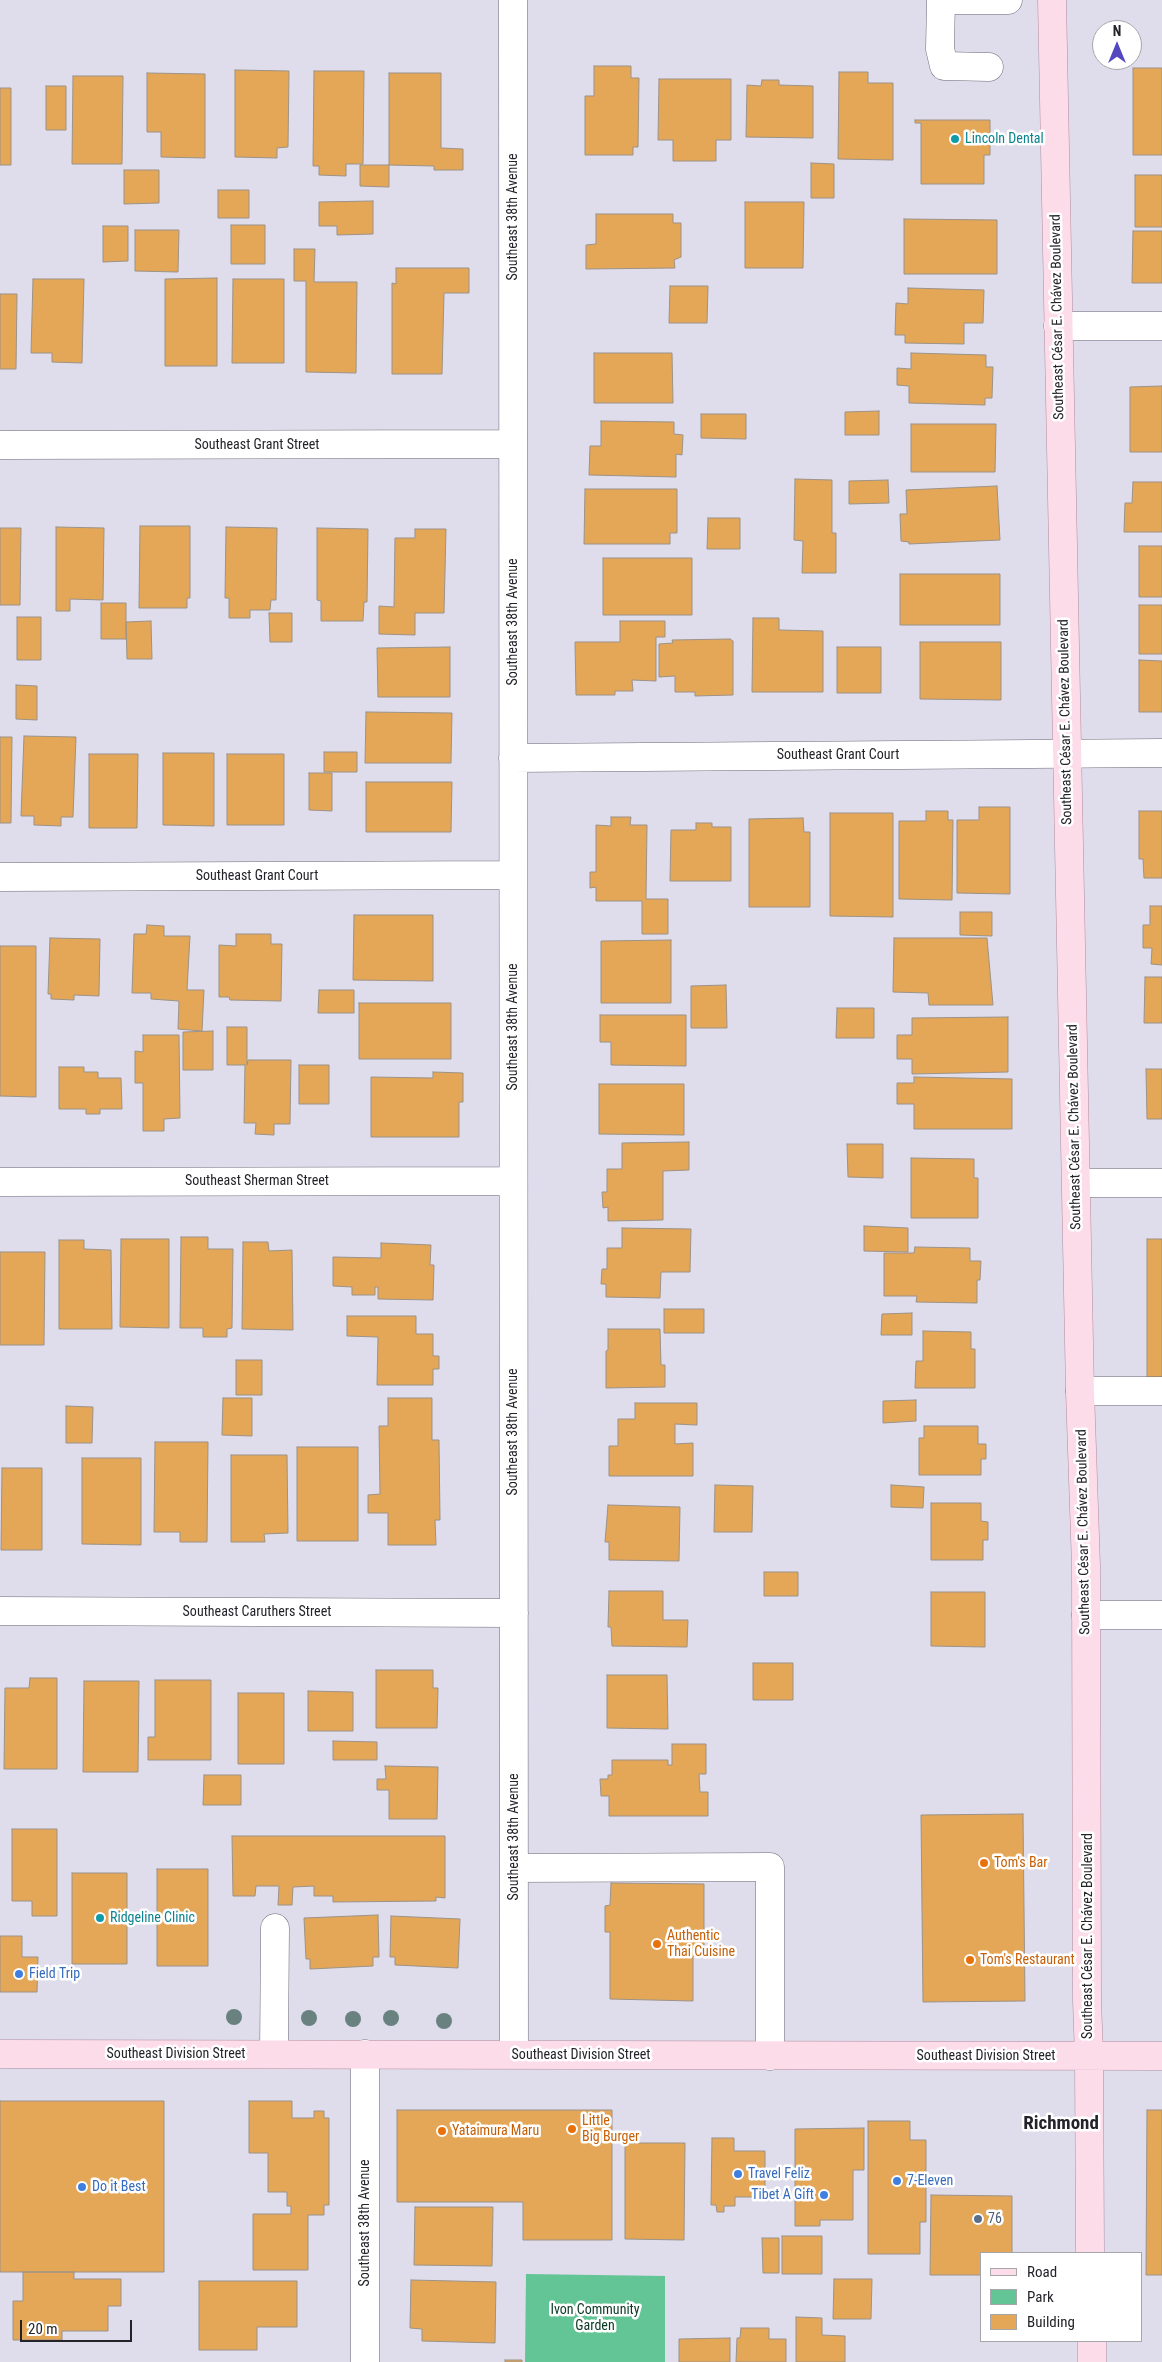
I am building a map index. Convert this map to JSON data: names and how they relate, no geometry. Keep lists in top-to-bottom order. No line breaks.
{"streets":{"main road":["Southeast César E. Chávez Boulevard","Southeast Division Street"],"street":["Southeast 38th Avenue","Southeast Grant Street","Southeast Grant Court","Southeast Sherman Street","Southeast Caruthers Street"]},"crossings":[["Southeast 38th Avenue","Southeast Grant Street"],["Southeast 38th Avenue","Southeast Grant Court"],["Southeast 38th Avenue","Southeast Sherman Street"],["Southeast 38th Avenue","Southeast Caruthers Street"],["Southeast 38th Avenue","Southeast Division Street"],["Southeast César E. Chávez Boulevard","Southeast Grant Court"],["Southeast César E. Chávez Boulevard","Southeast Division Street"]],"districts":["Richmond"],"parks":["Ivon Community Garden"],"places":["Lincoln Dental","Tom's Bar","Ridgeline Clinic","Authentic Thai Cuisine","Tom's Restaurant","Field Trip","Little Big Burger","Yataimura Maru","Travel Feliz","7-Eleven","Do it Best","Tibet A Gift","76"],"legend":["Road","Park","Building"],"scale_bar":"20 m","north":"top"}
